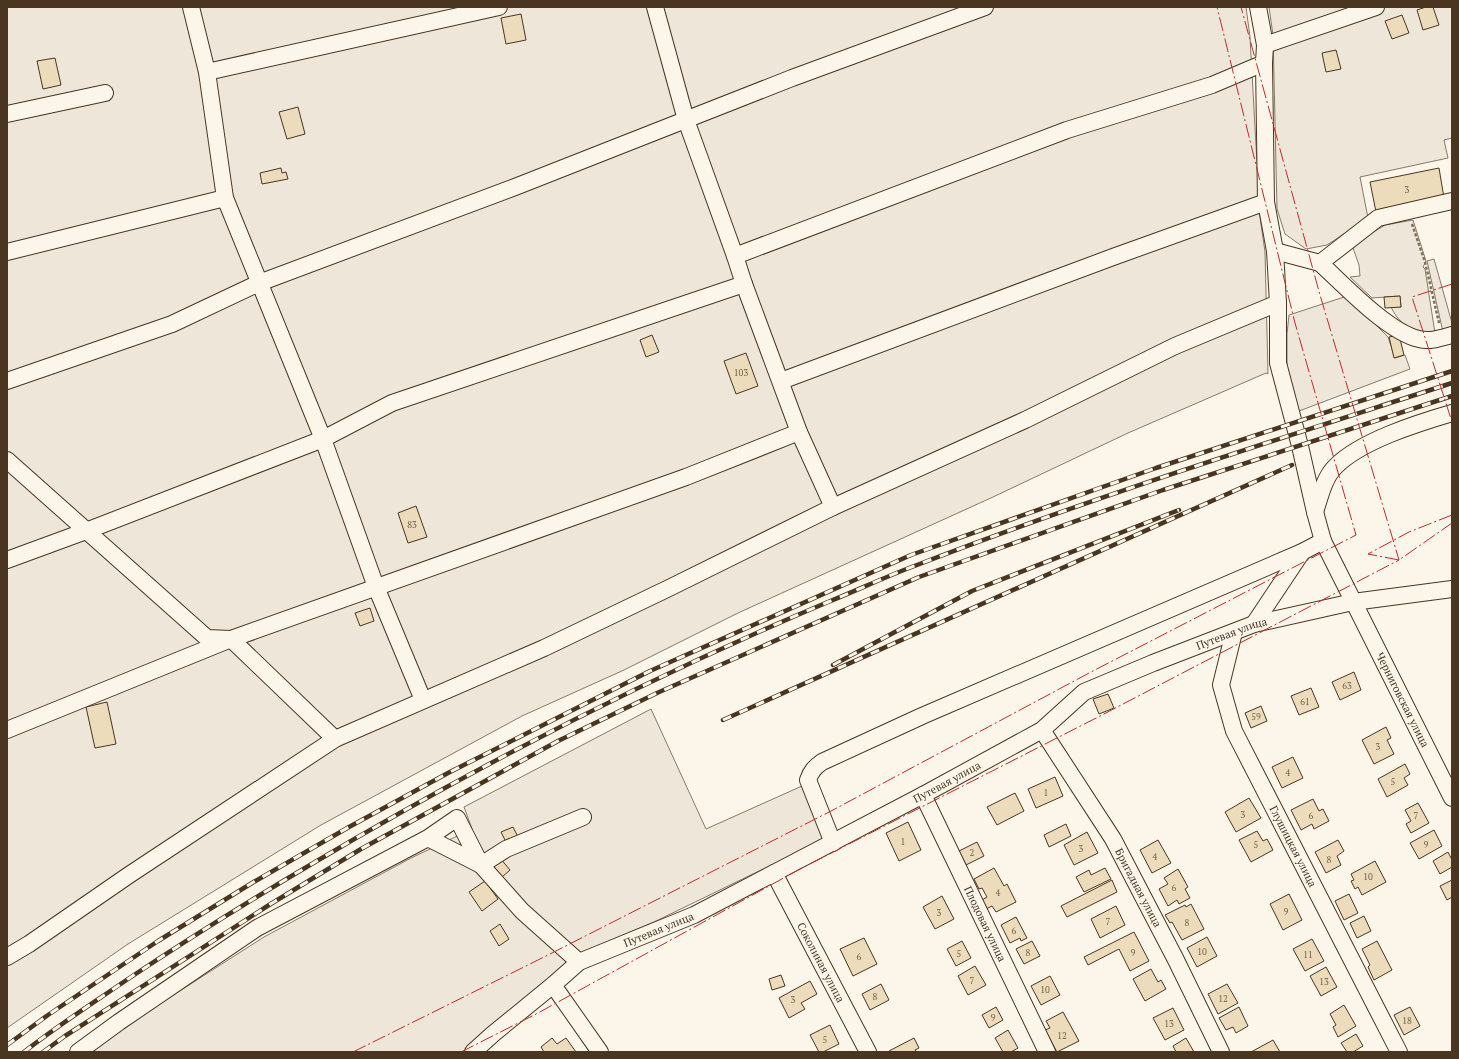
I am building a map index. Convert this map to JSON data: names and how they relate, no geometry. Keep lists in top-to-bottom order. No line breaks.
{"streets":{"street":["Путевая улица","Черниговская улица","Глушицкая улица","Бригадная улица","Плодовая улица","Соколиная улица"]},"crossings":[["Путевая улица","Черниговская улица"],["Путевая улица","Глушицкая улица"],["Путевая улица","Бригадная улица"],["Путевая улица","Плодовая улица"],["Путевая улица","Соколиная улица"]],"house_numbers":["3","103","83","63","61","59","3","4","5","1","3","6","7","1","5","9","3","2","4","8","10","6","4","9","3","7","8","6","10","8","9","5","11","6","7","13","10","8","12","3","9","18","13","12","5"]}
